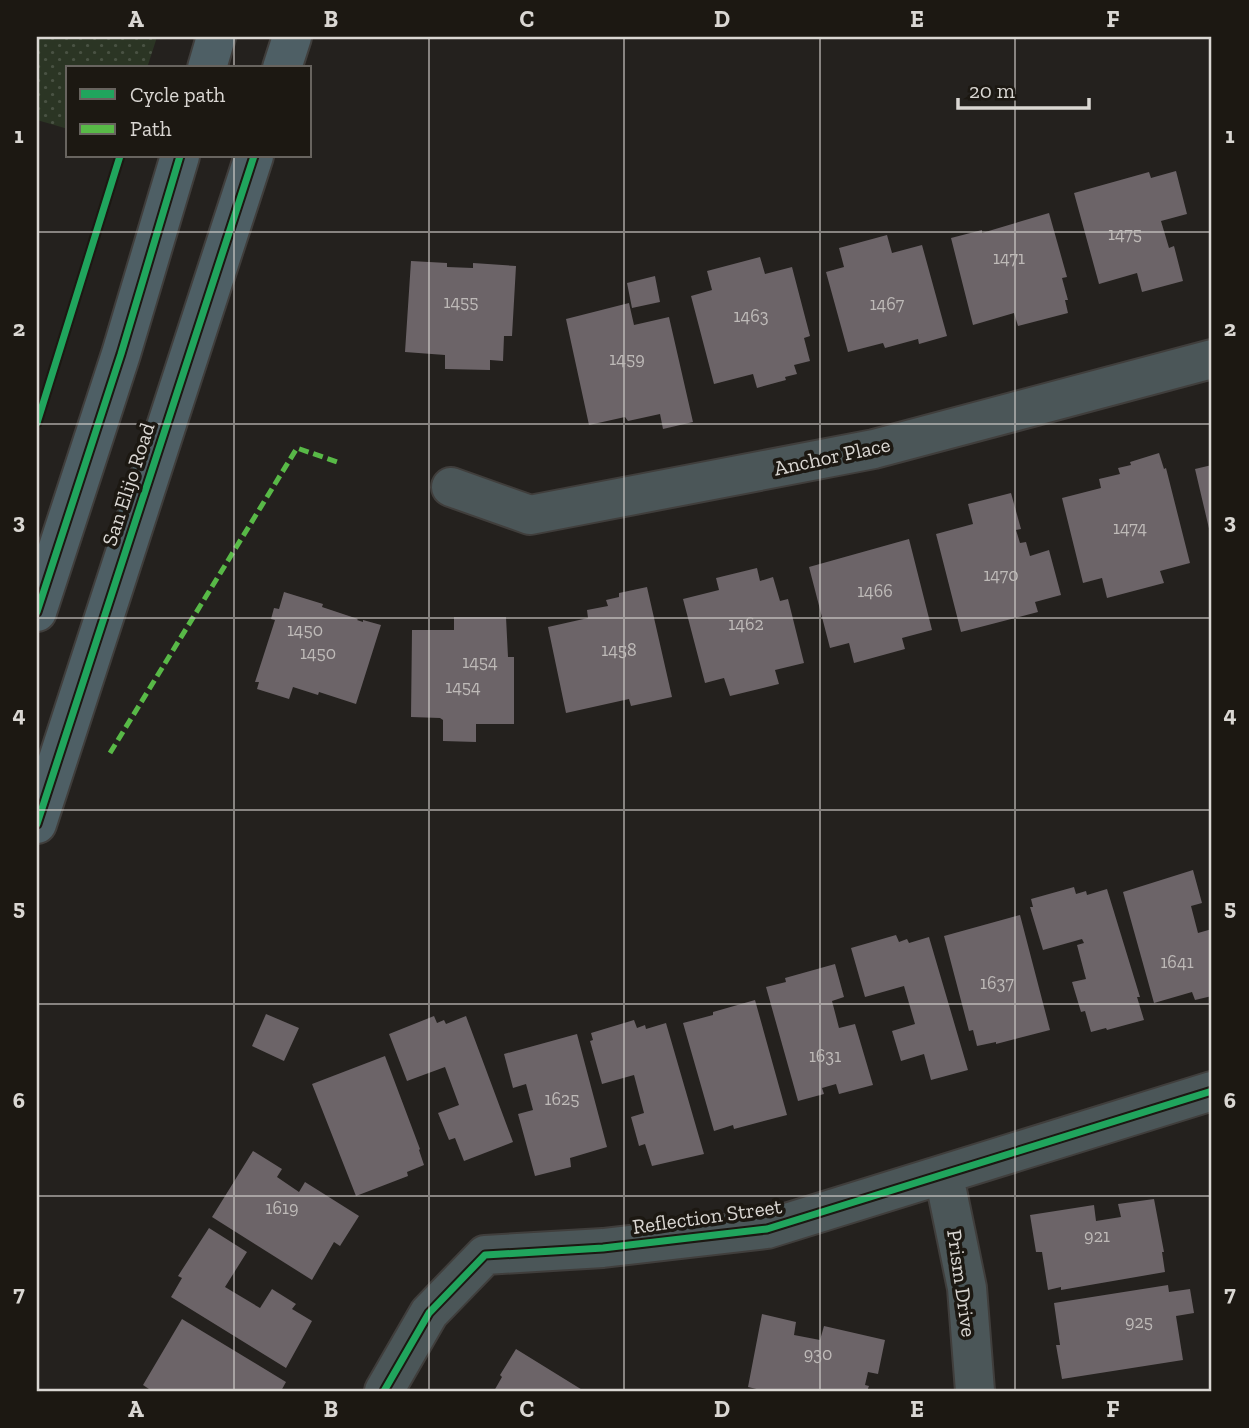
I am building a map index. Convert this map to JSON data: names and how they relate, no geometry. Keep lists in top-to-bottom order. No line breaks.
{"streets":{"main road":["San Elijo Road"],"street":["Anchor Place","Reflection Street","Prism Drive"]},"crossings":[["Reflection Street","Prism Drive"]],"house_numbers":["1475","1471","1455","1467","1463","1459","1474","1470","1466","1462","1450","1458","1450","1454","1454","1641","1637","1631","1625","1619","921","925","930"],"legend":["Cycle path","Path"],"scale_bar":"20 m","grid":{"columns":["A","B","C","D","E","F"],"rows":["1","2","3","4","5","6","7"]}}
